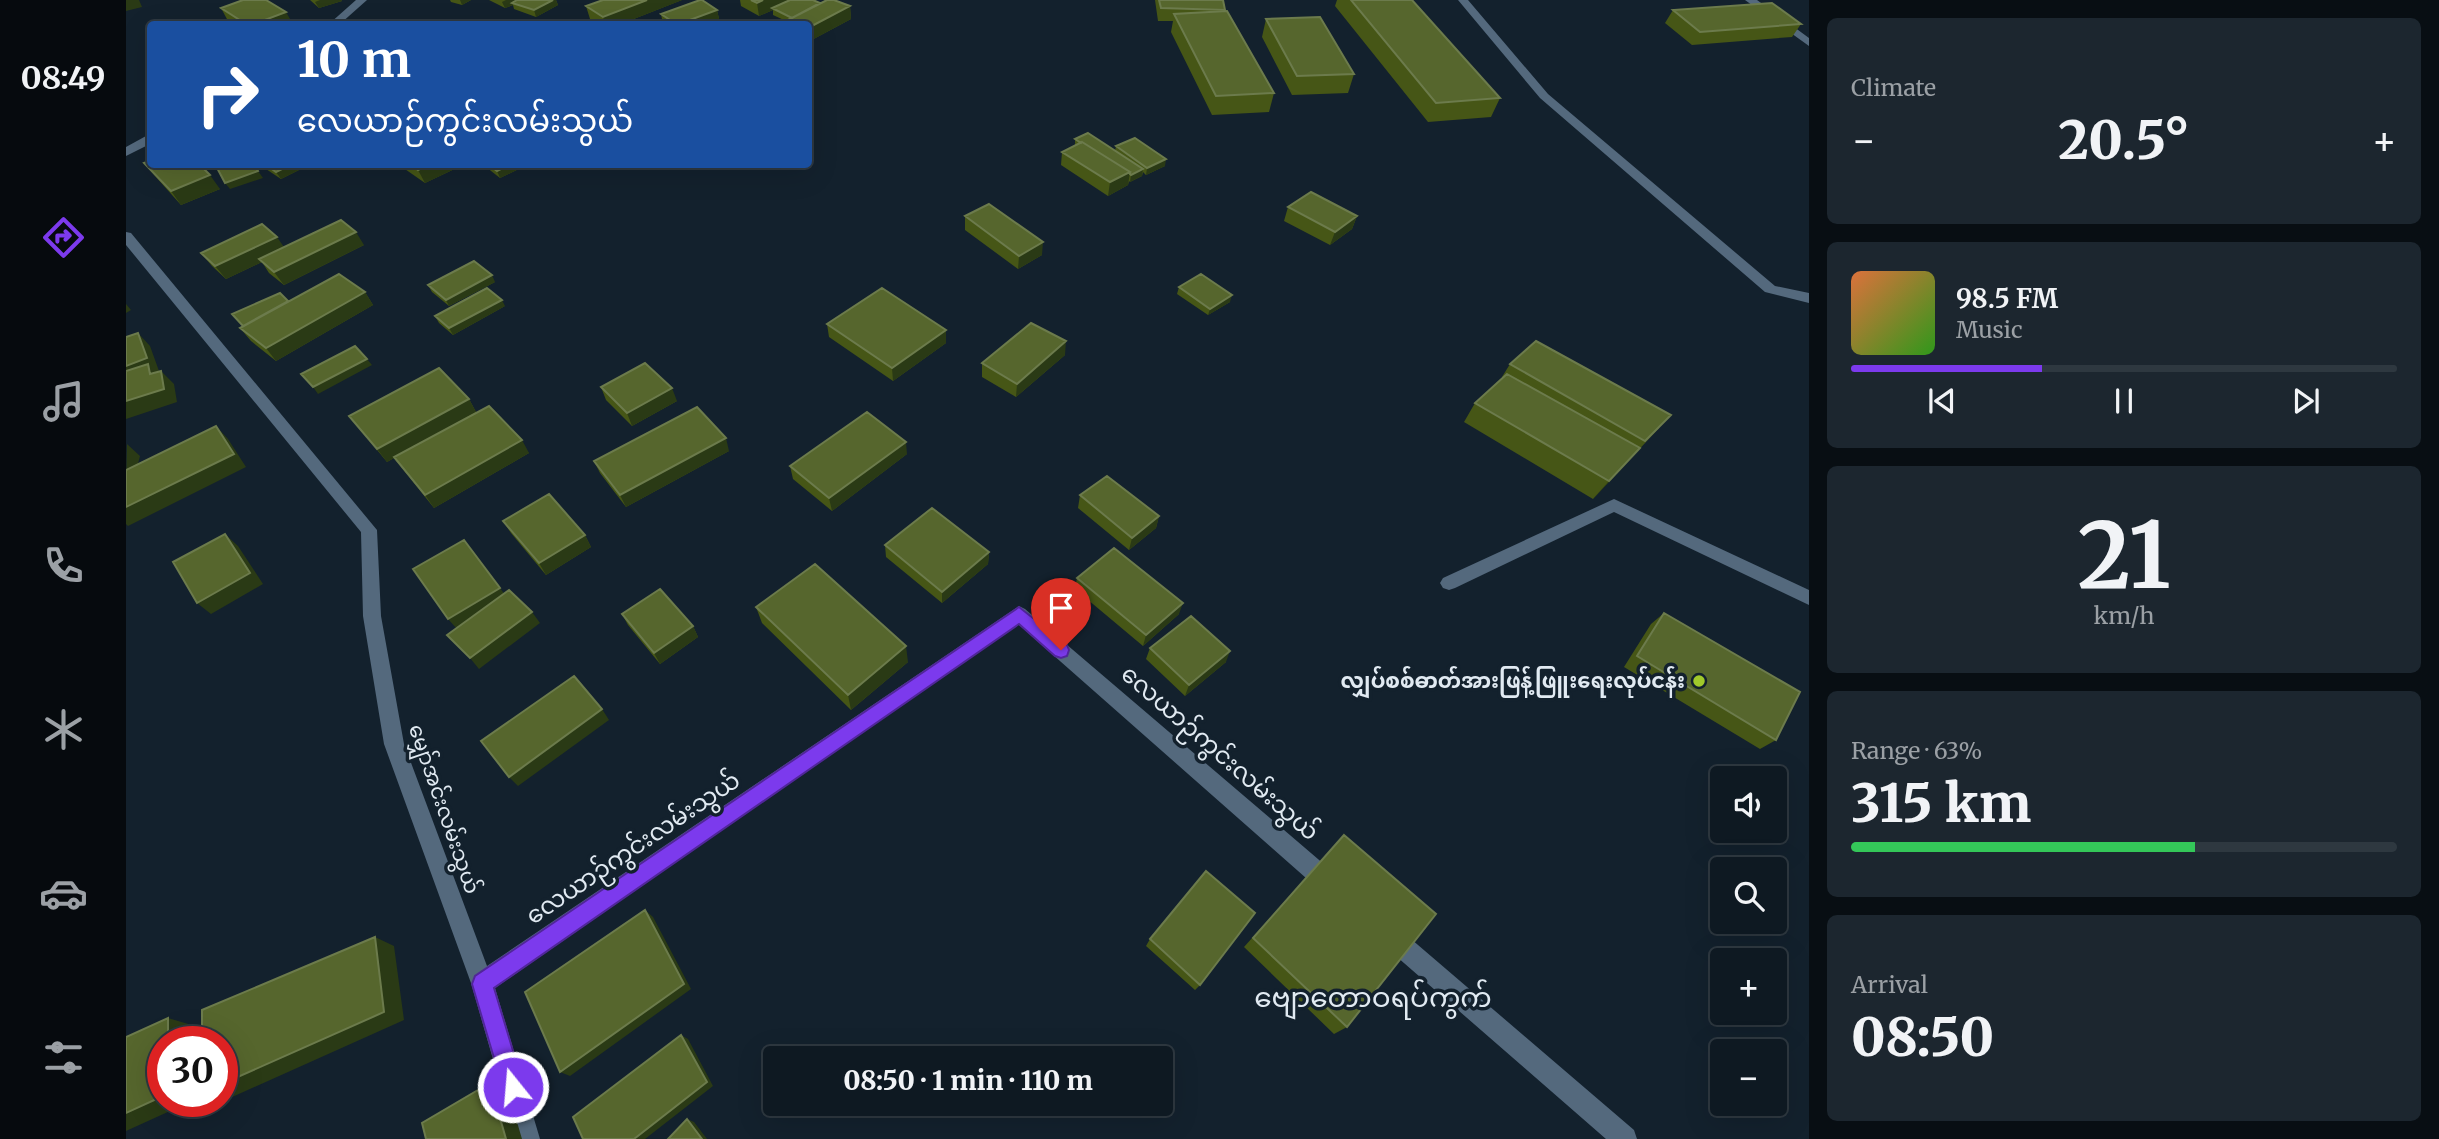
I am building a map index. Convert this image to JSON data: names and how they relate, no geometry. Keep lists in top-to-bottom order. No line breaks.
{"streets":{"street":["လေယာဉ်ကွင်းလမ်းသွယ်","မျှော်အင်းလမ်းသွယ်"]},"crossings":[["လေယာဉ်ကွင်းလမ်းသွယ်","မျှော်အင်းလမ်းသွယ်"]],"districts":["ဗျောတောဝရပ်ကွက်"],"places":["လျှပ်စစ်ဓာတ်အားဖြန့်ဖြူးရေးလုပ်ငန်း"],"page":{"tabs":"08:49","tile":["Climate",["21","km/h"],["Range · 63%","315 km"],["Arrival","08:50"]],"turn":["10 m","လေယာဉ်ကွင်းလမ်းသွယ်"],"heat":["−","20.5°","+"],"song":["98.5 FM","Music"],"map_buttons":["+","−"],"limit":"30","trip":"08:50 · 1 min · 110 m"}}
